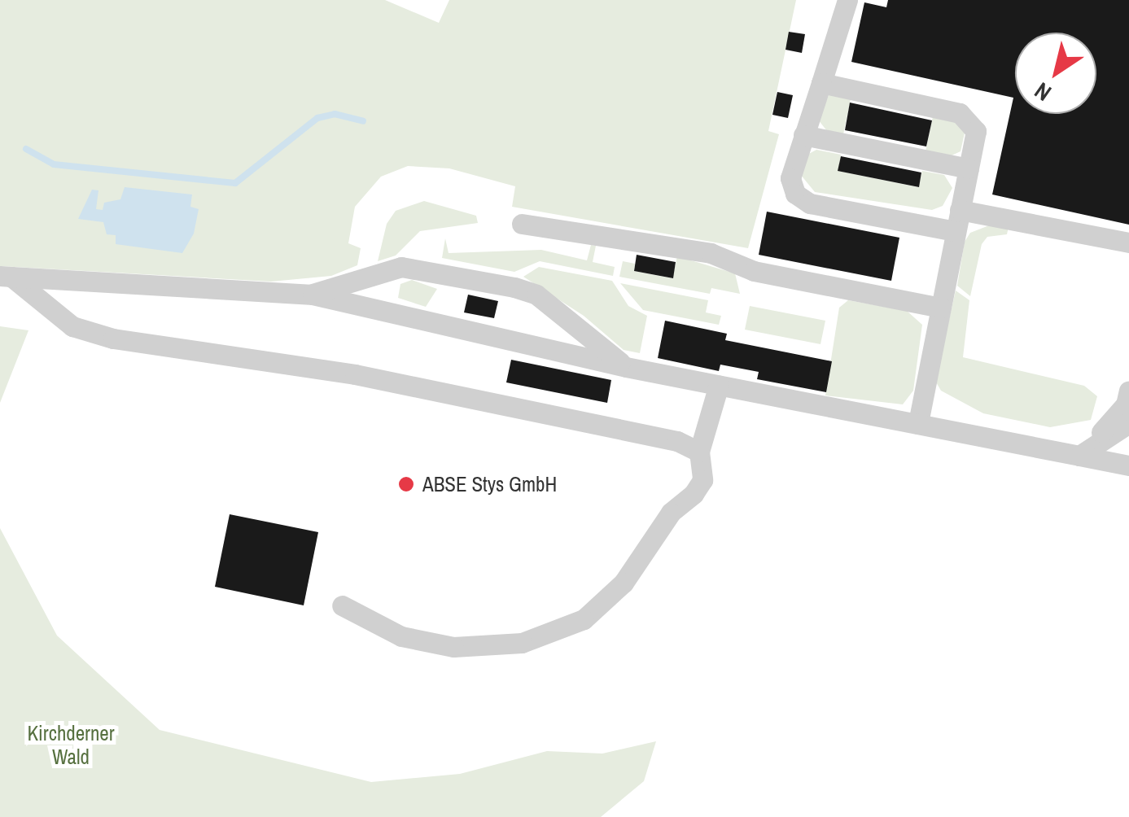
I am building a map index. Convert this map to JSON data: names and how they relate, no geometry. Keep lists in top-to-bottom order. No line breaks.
{"parks":["Kirchderner Wald"],"places":["ABSE Stys GmbH"],"north":"bottom left"}
